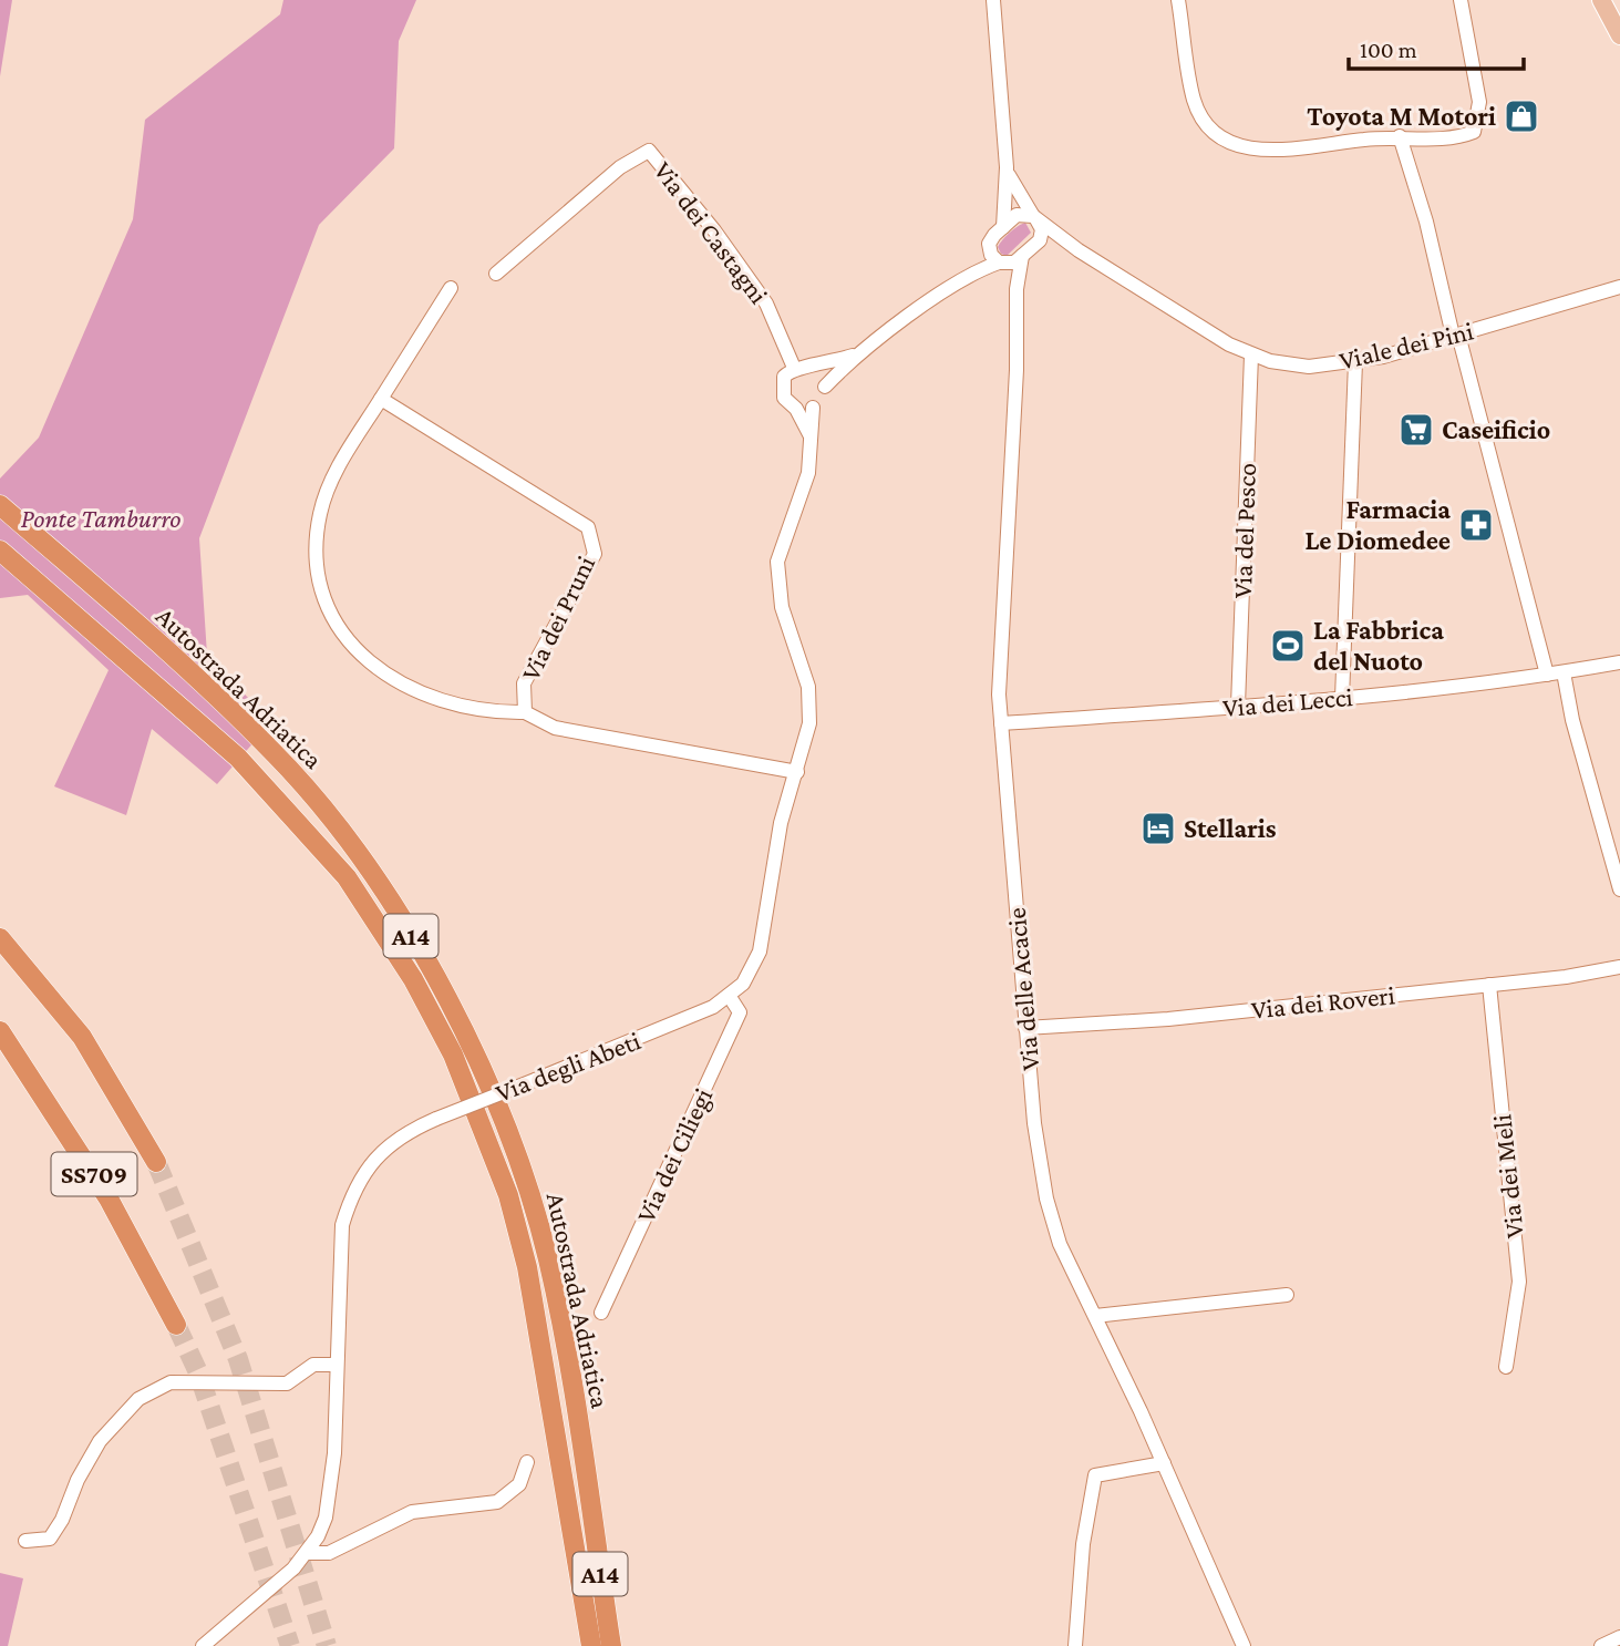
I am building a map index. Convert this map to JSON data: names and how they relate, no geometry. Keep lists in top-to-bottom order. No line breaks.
{"streets":{"highway":["Autostrada Adriatica","A14","SS709"],"street":["Via dei Castagni","Viale dei Pini","Via del Pesco","Via dei Pruni","Via dei Lecci","Via delle Acacie","Via dei Roveri","Via degli Abeti","Via dei Ciliegi","Via dei Meli"]},"crossings":[["Via dei Castagni","Via degli Abeti"],["Viale dei Pini","Via del Pesco"],["Viale dei Pini","Via delle Acacie"],["Viale dei Pini","Via degli Abeti"],["Via del Pesco","Via dei Lecci"],["Via dei Pruni","Via degli Abeti"],["Via dei Lecci","Via delle Acacie"],["Via delle Acacie","Via dei Roveri"],["Via delle Acacie","Via degli Abeti"],["Via dei Roveri","Via dei Meli"],["Via degli Abeti","Via dei Ciliegi"]],"parks":["Ponte Tamburro"],"places":{"shop":["Toyota M Motori"],"supermarket":["Caseificio"],"pharmacy":["Farmacia Le Diomedee"],"sports":["La Fabbrica del Nuoto"],"hotel":["Stellaris"]},"scale_bar":"100 m"}
